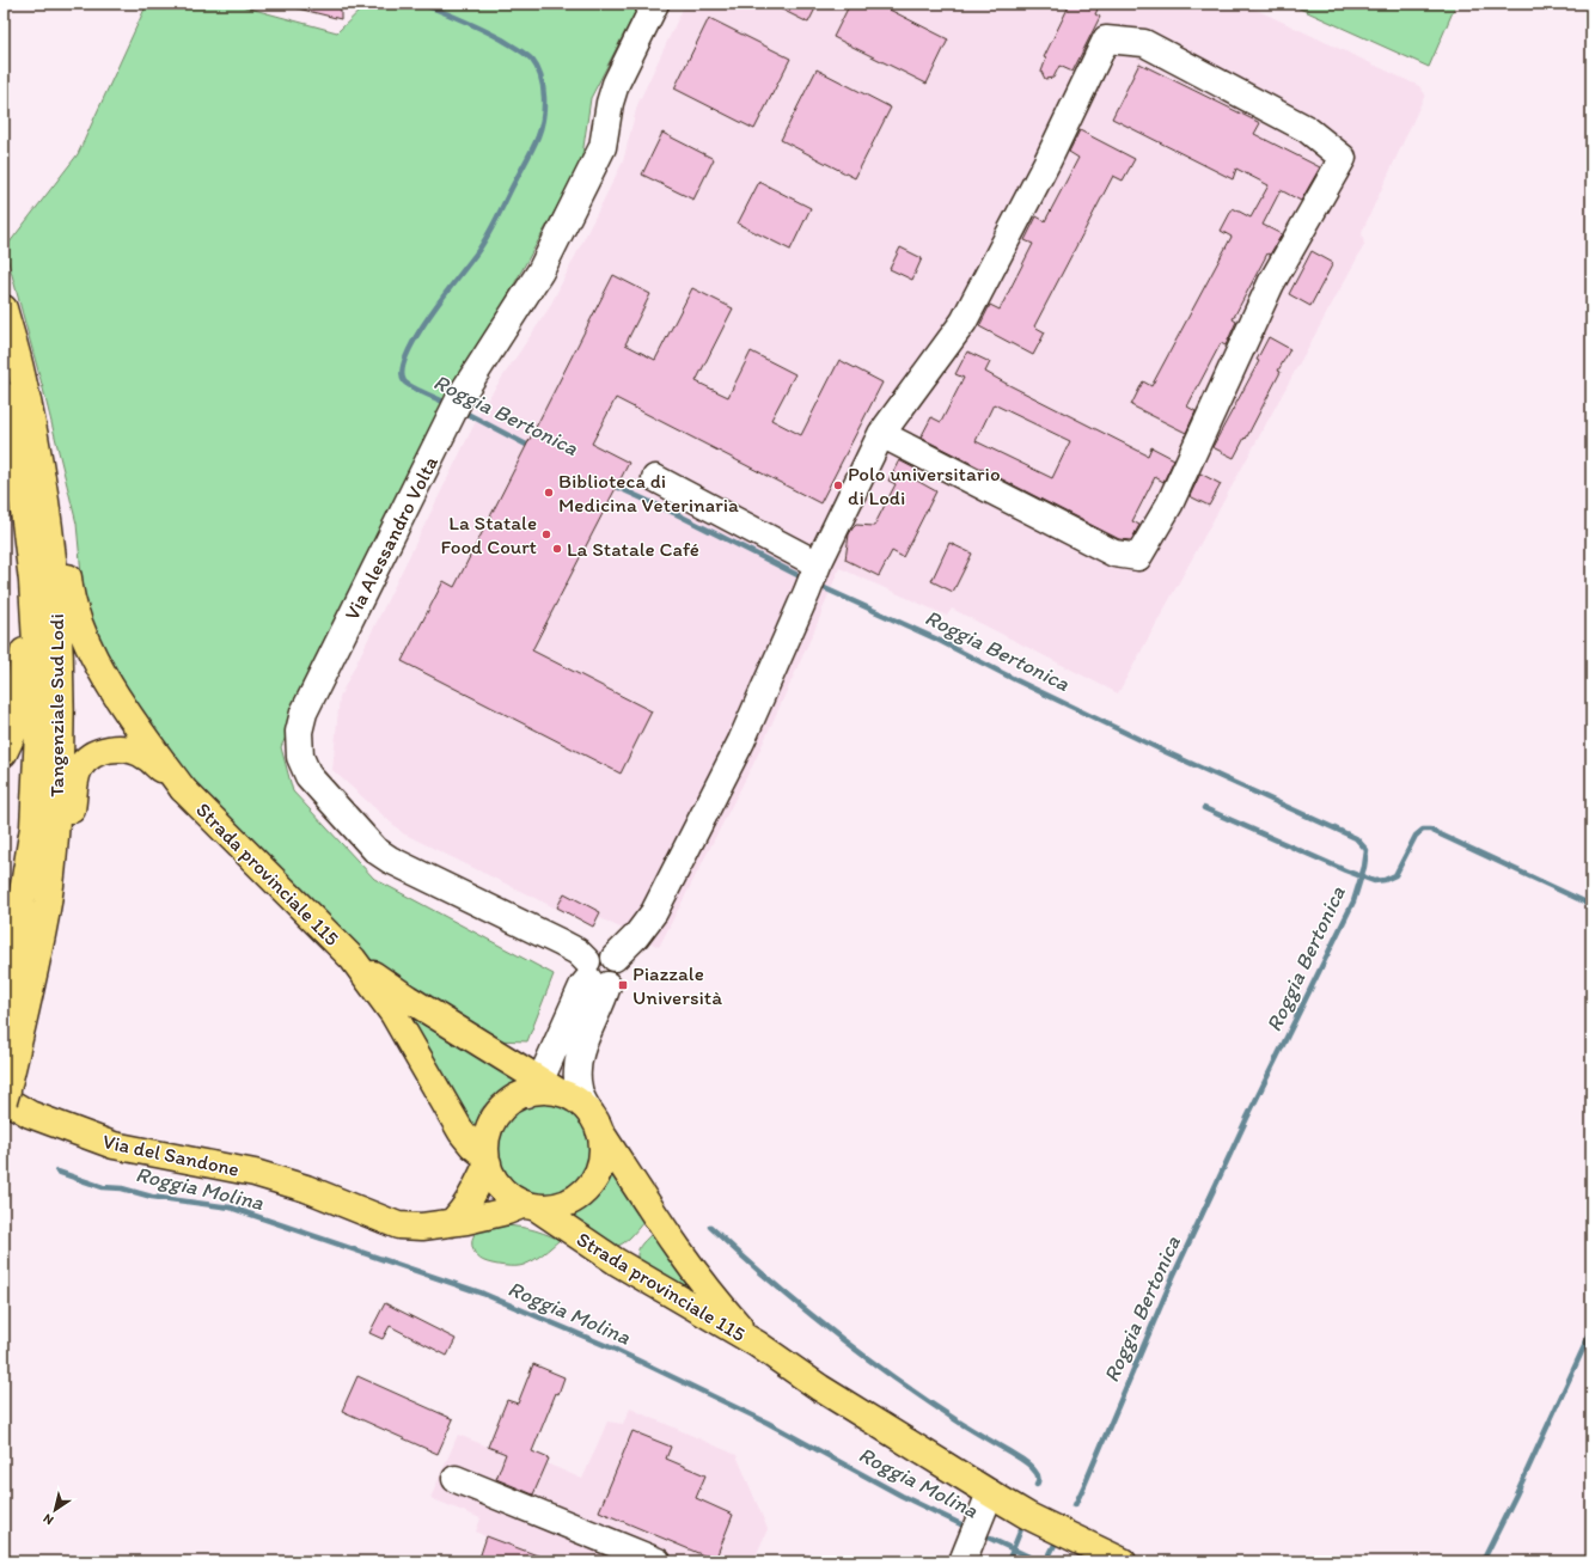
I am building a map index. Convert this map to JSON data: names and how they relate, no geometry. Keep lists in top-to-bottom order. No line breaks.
{"streets":{"main road":["Tangenziale Sud Lodi","Strada provinciale 115","Via del Sandone"],"street":["Via Alessandro Volta"]},"crossings":[["Tangenziale Sud Lodi","Via del Sandone"],["Strada provinciale 115","Via del Sandone"]],"water":["Roggia Bertonica","Roggia Molina"],"places":{"other":["Polo universitario di Lodi","Biblioteca di Medicina Veterinaria","La Statale Food Court","La Statale Café"],"transit":["Piazzale Università"]},"north":"bottom left"}
